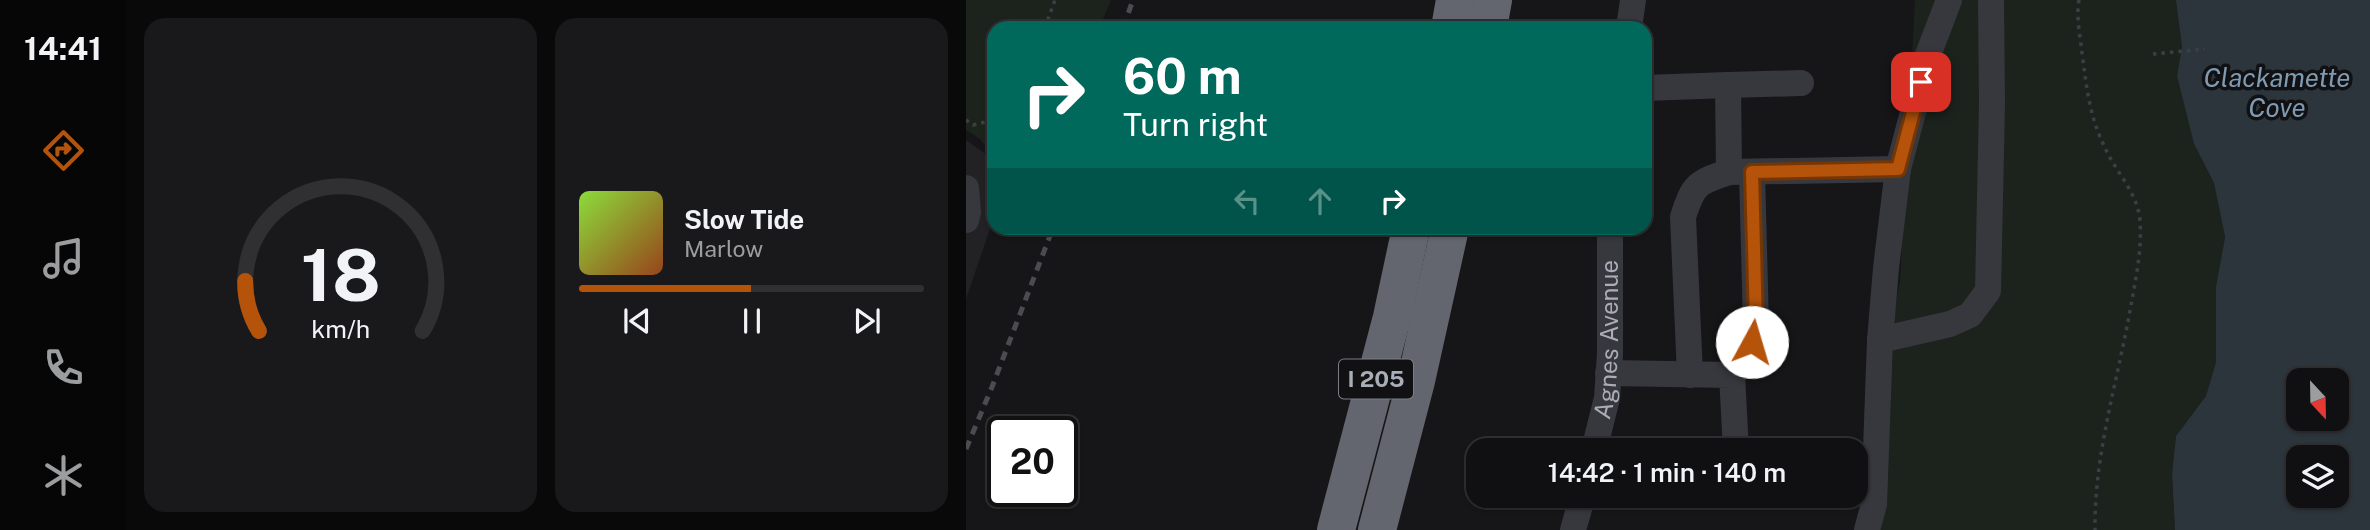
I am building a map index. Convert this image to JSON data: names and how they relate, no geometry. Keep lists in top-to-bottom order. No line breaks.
{"streets":{"highway":["I 205"],"street":["Agnes Avenue"]},"water":["Clackamette Cove"],"north":"bottom","page":{"tabs":"14:41","turn":["60 m","Turn right"],"song":["Slow Tide","Marlow"],"limit":"20","trip":"14:42 · 1 min · 140 m","gauge":["18","km/h"]}}
